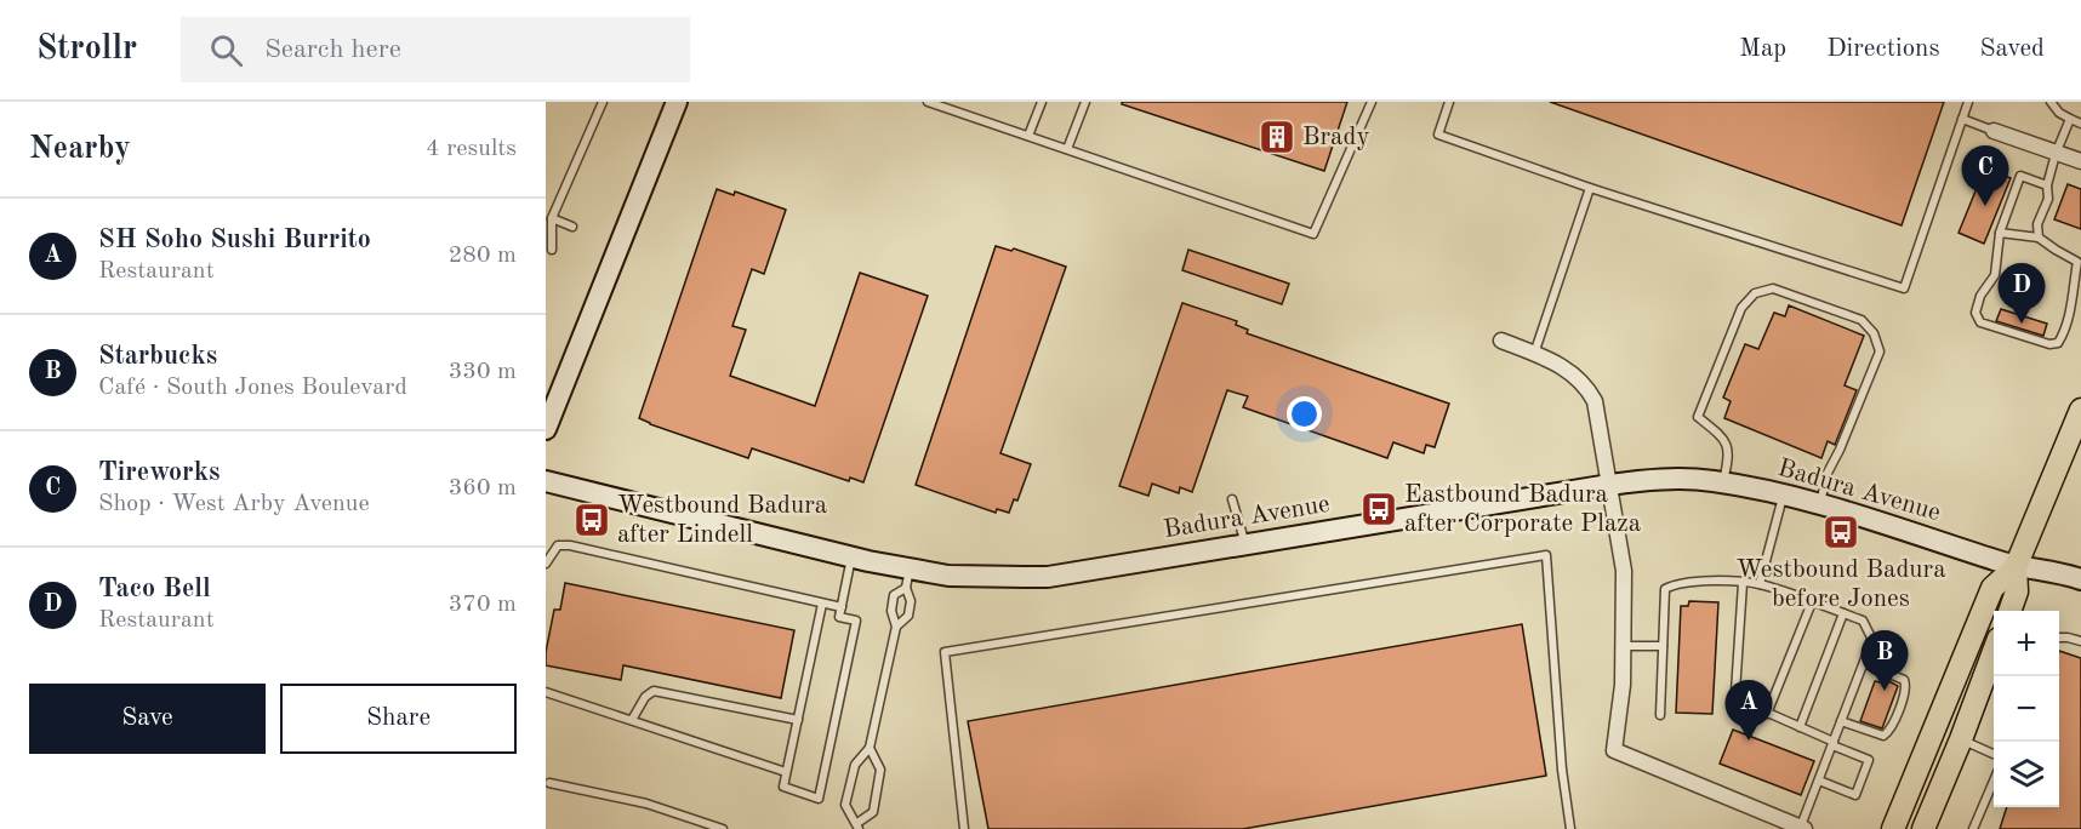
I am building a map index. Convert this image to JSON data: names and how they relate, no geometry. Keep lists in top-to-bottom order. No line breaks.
{"streets":{"main road":["Badura Avenue"]},"places":{"building":["Brady"],"bus stop":["Eastbound Badura after Corporate Plaza","Westbound Badura after Lindell","Westbound Badura before Jones"]},"page":{"header":"Strollr","search":"Search here","nav":["Map","Directions","Saved"],"heading":["Nearby","4 results"],"pins":["C","D","B","A"],"list":[{"mark":"A","name":"SH Soho Sushi Burrito","note":"Restaurant","value":"280 m"},{"mark":"B","name":"Starbucks","note":"Café · South Jones Boulevard","value":"330 m"},{"mark":"C","name":"Tireworks","note":"Shop · West Arby Avenue","value":"360 m"},{"mark":"D","name":"Taco Bell","note":"Restaurant","value":"370 m"}],"map_buttons":["+","−"],"buttons":["Save","Share"]}}
